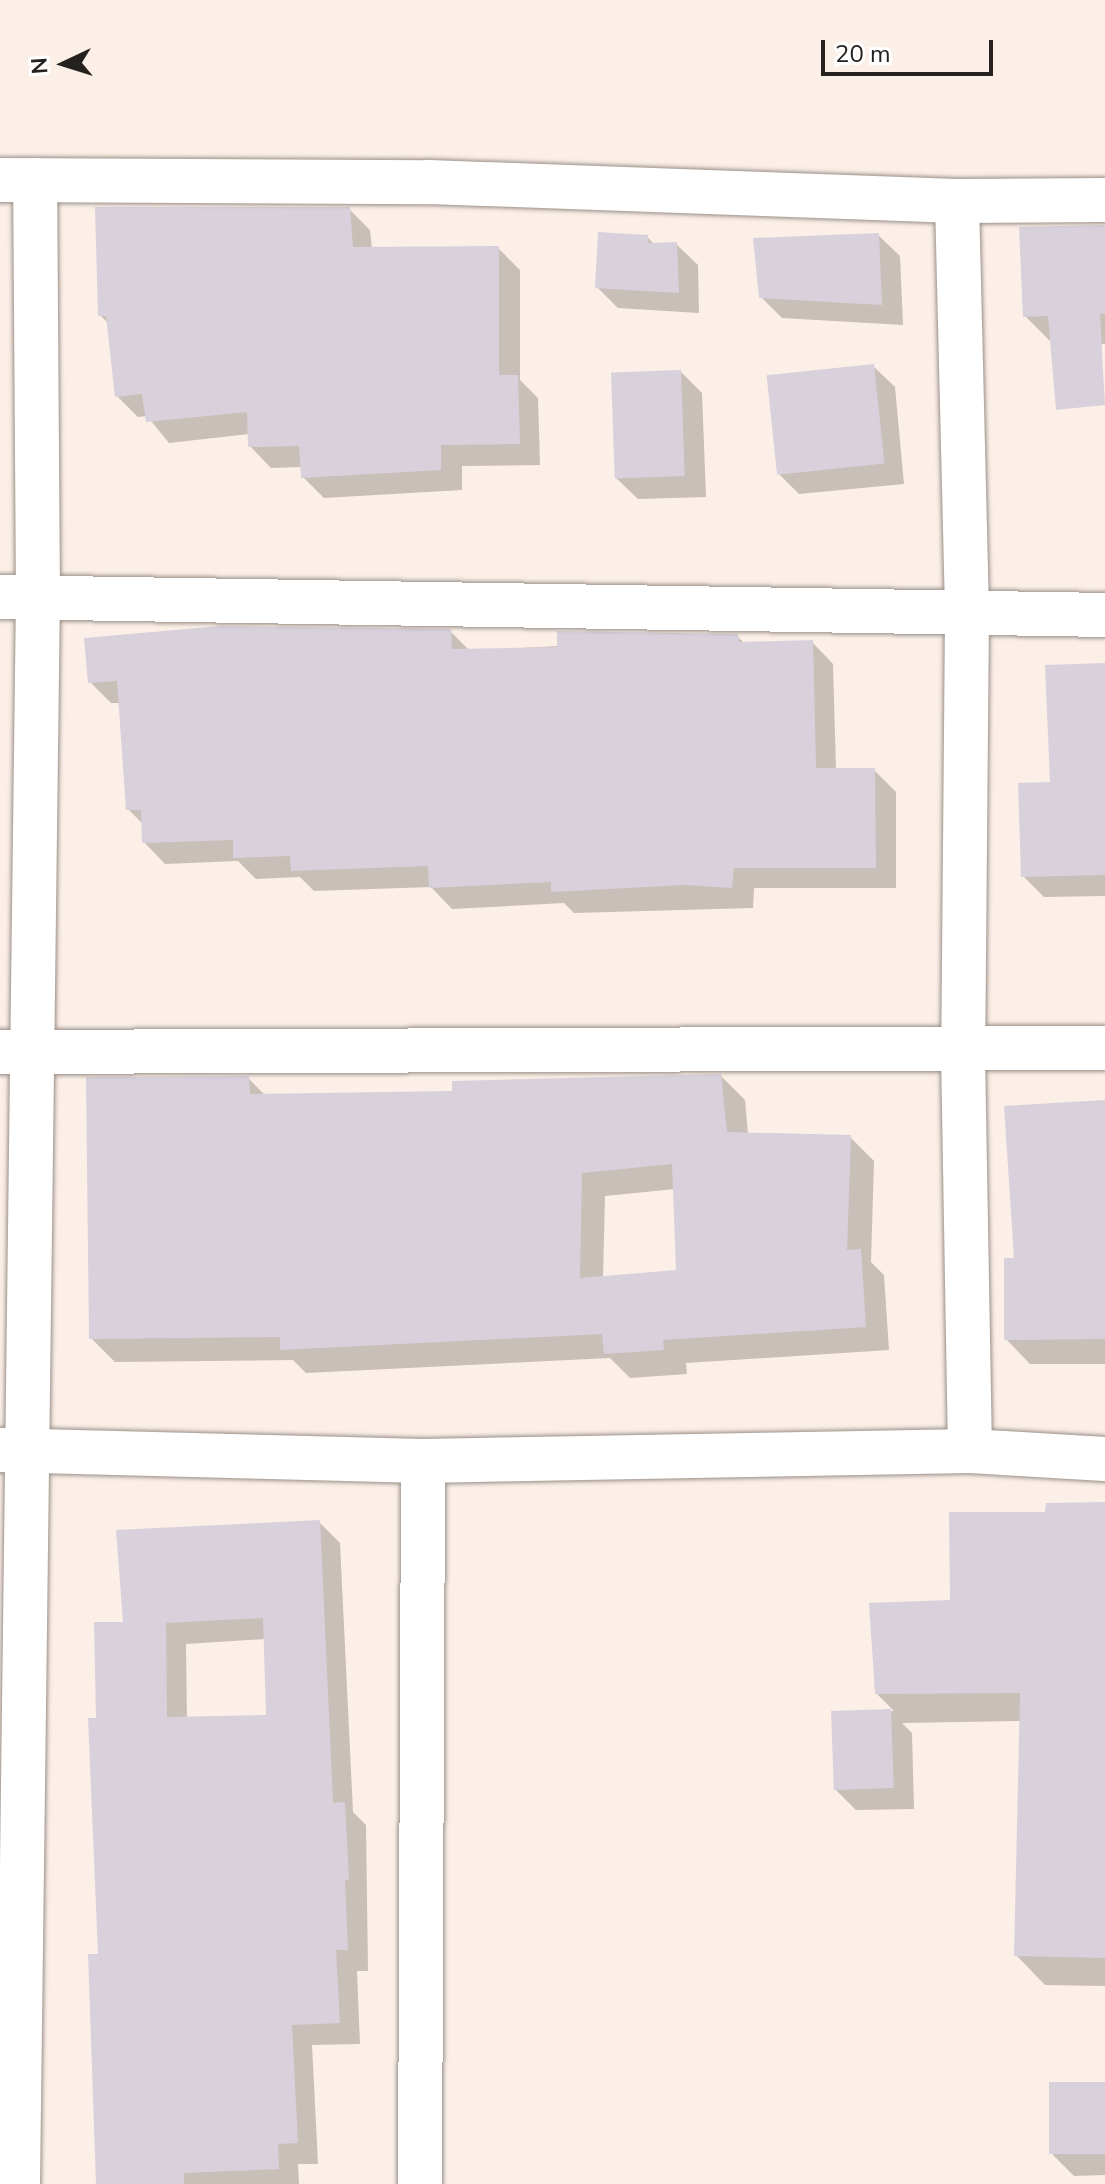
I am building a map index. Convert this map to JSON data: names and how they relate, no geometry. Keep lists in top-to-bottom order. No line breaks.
{"scale_bar":"20 m","north":"left"}
